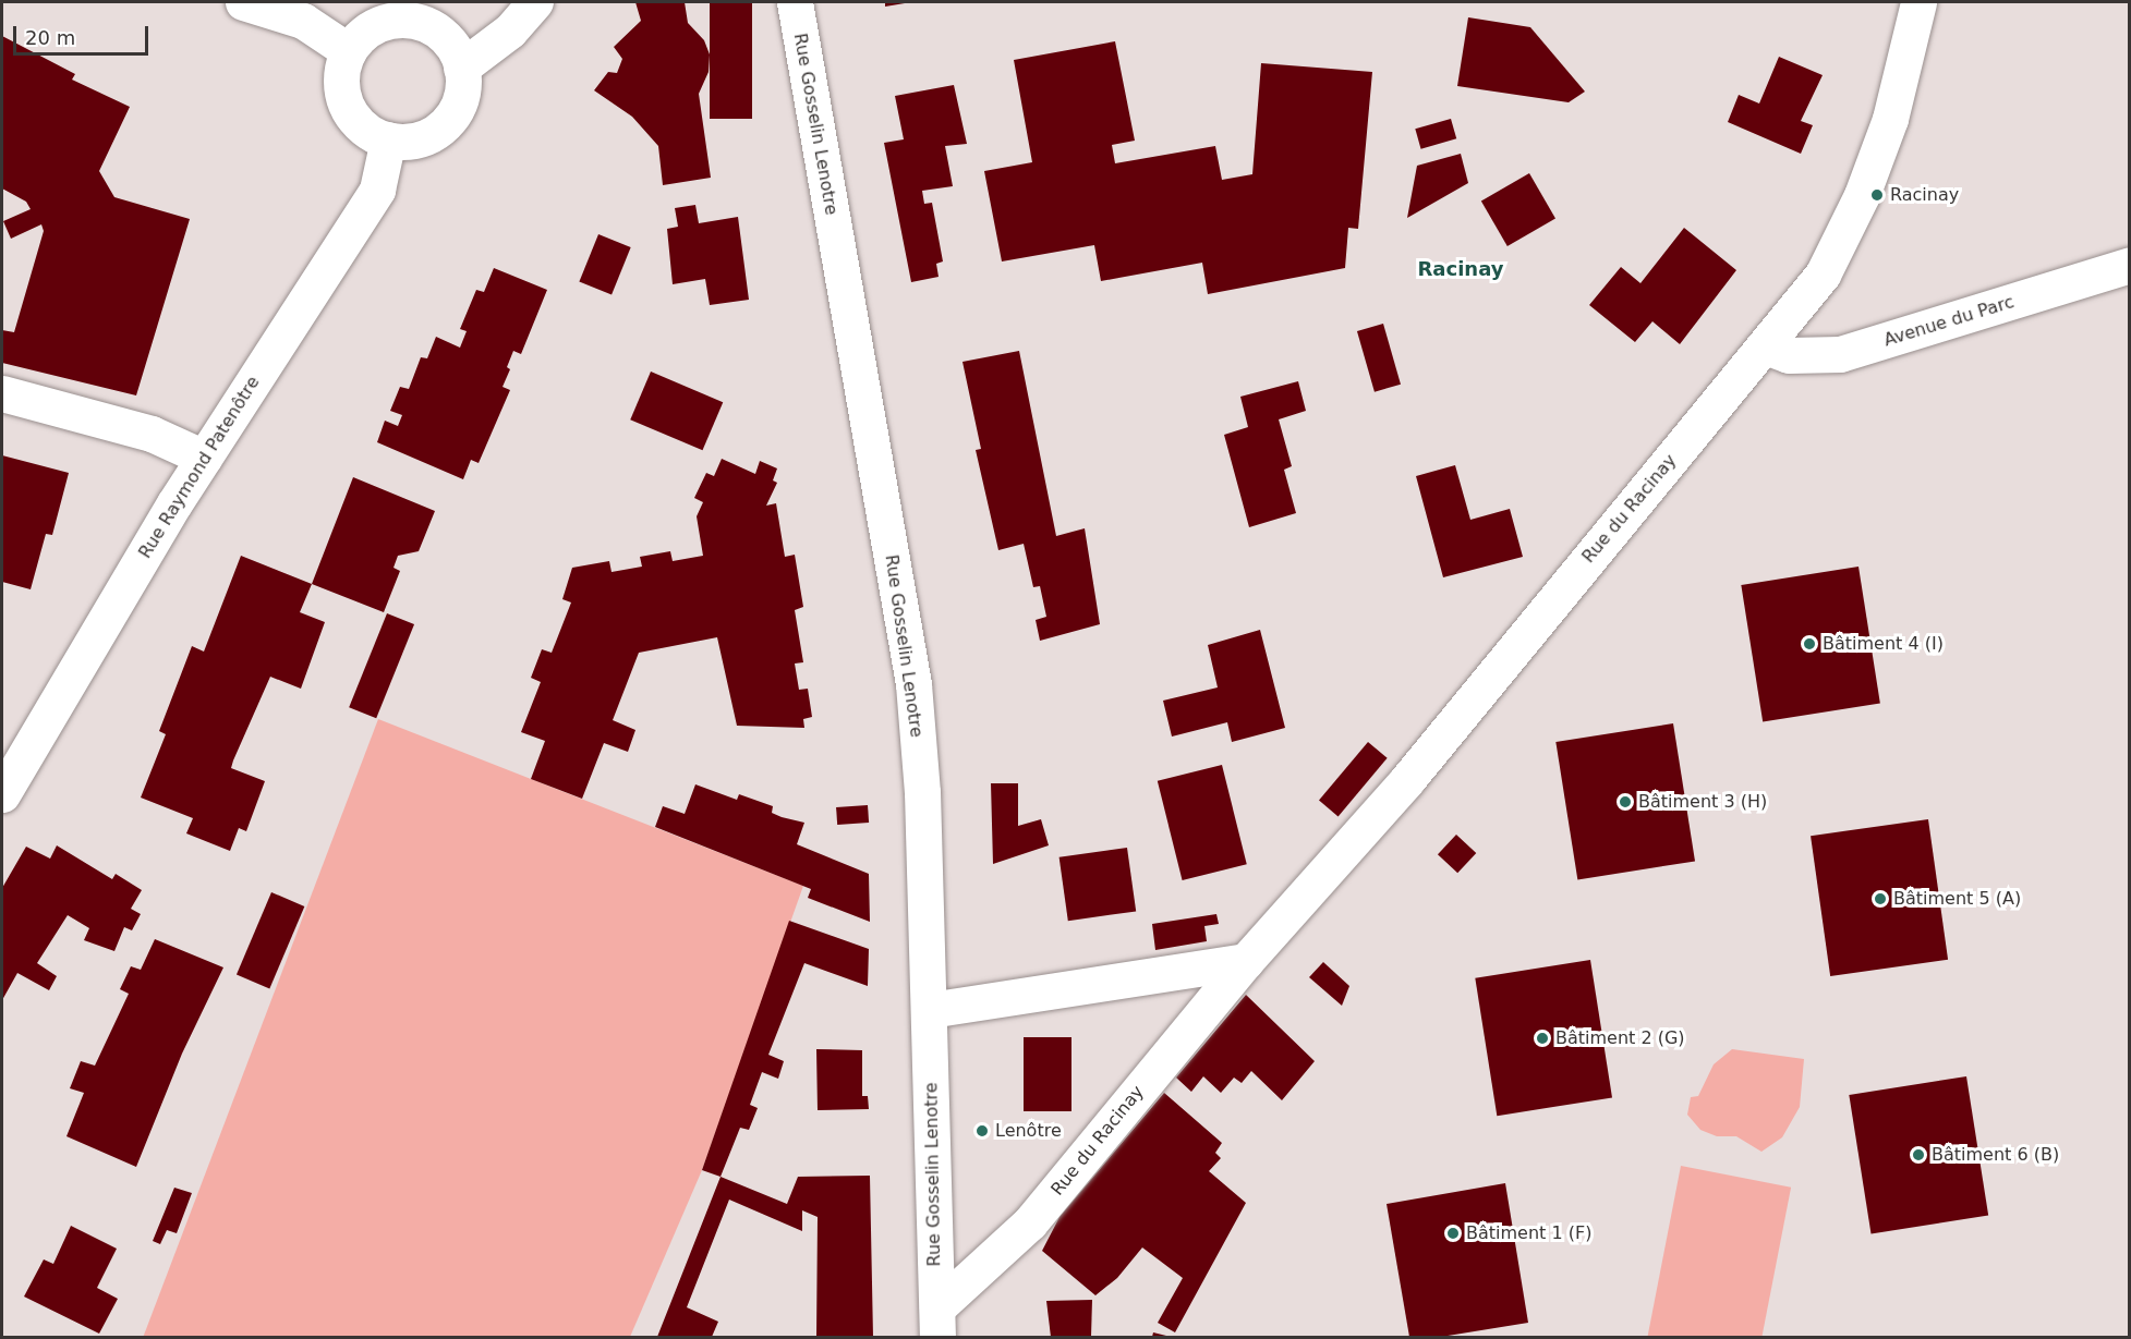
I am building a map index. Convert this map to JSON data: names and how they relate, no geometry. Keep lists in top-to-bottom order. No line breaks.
{"streets":{"street":["Rue Gosselin Lenotre","Avenue du Parc","Rue Raymond Patenôtre","Rue du Racinay"]},"crossings":[["Rue Gosselin Lenotre","Rue du Racinay"],["Avenue du Parc","Rue du Racinay"]],"districts":["Racinay"],"places":["Racinay","Bâtiment 4 (I)","Bâtiment 3 (H)","Bâtiment 5 (A)","Bâtiment 2 (G)","Lenôtre","Bâtiment 6 (B)","Bâtiment 1 (F)"],"scale_bar":"20 m"}
